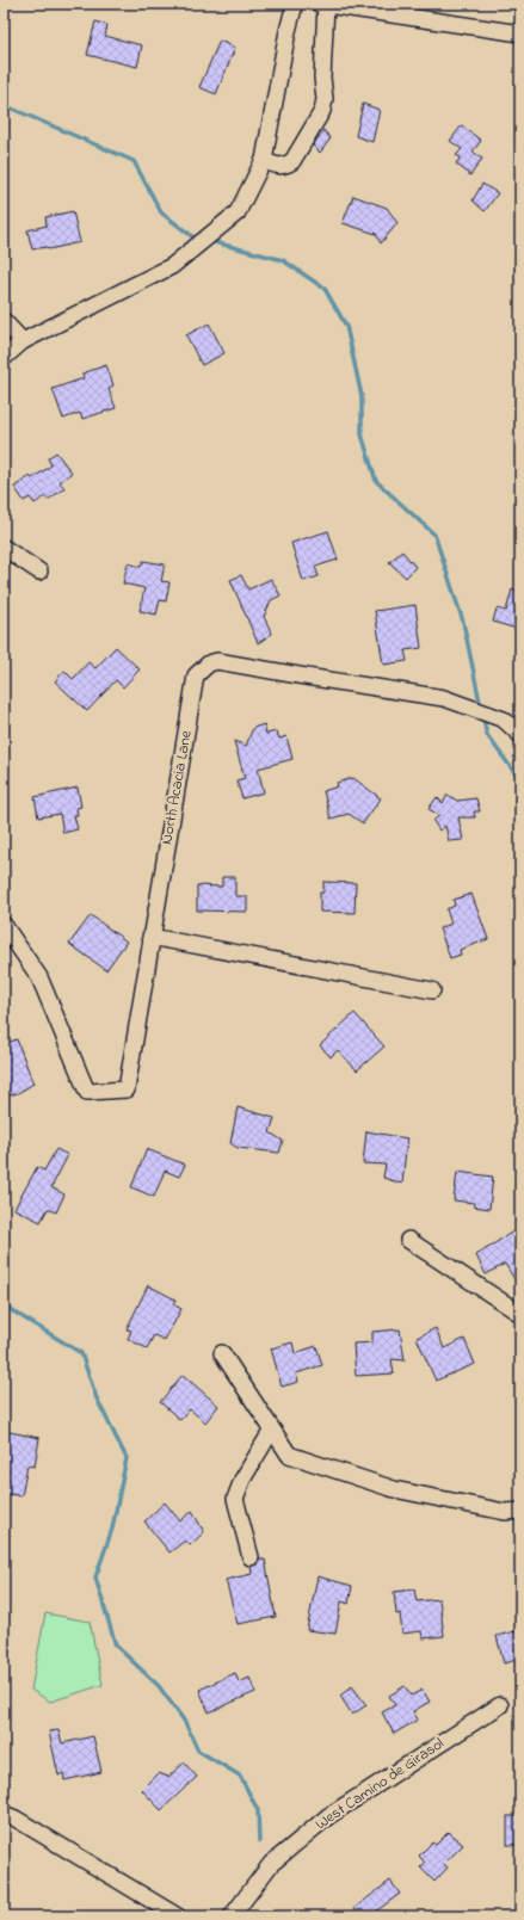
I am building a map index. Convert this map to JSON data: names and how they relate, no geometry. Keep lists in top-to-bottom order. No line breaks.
{"streets":{"street":["North Acacia Lane","West Camino de Girasol"]}}
